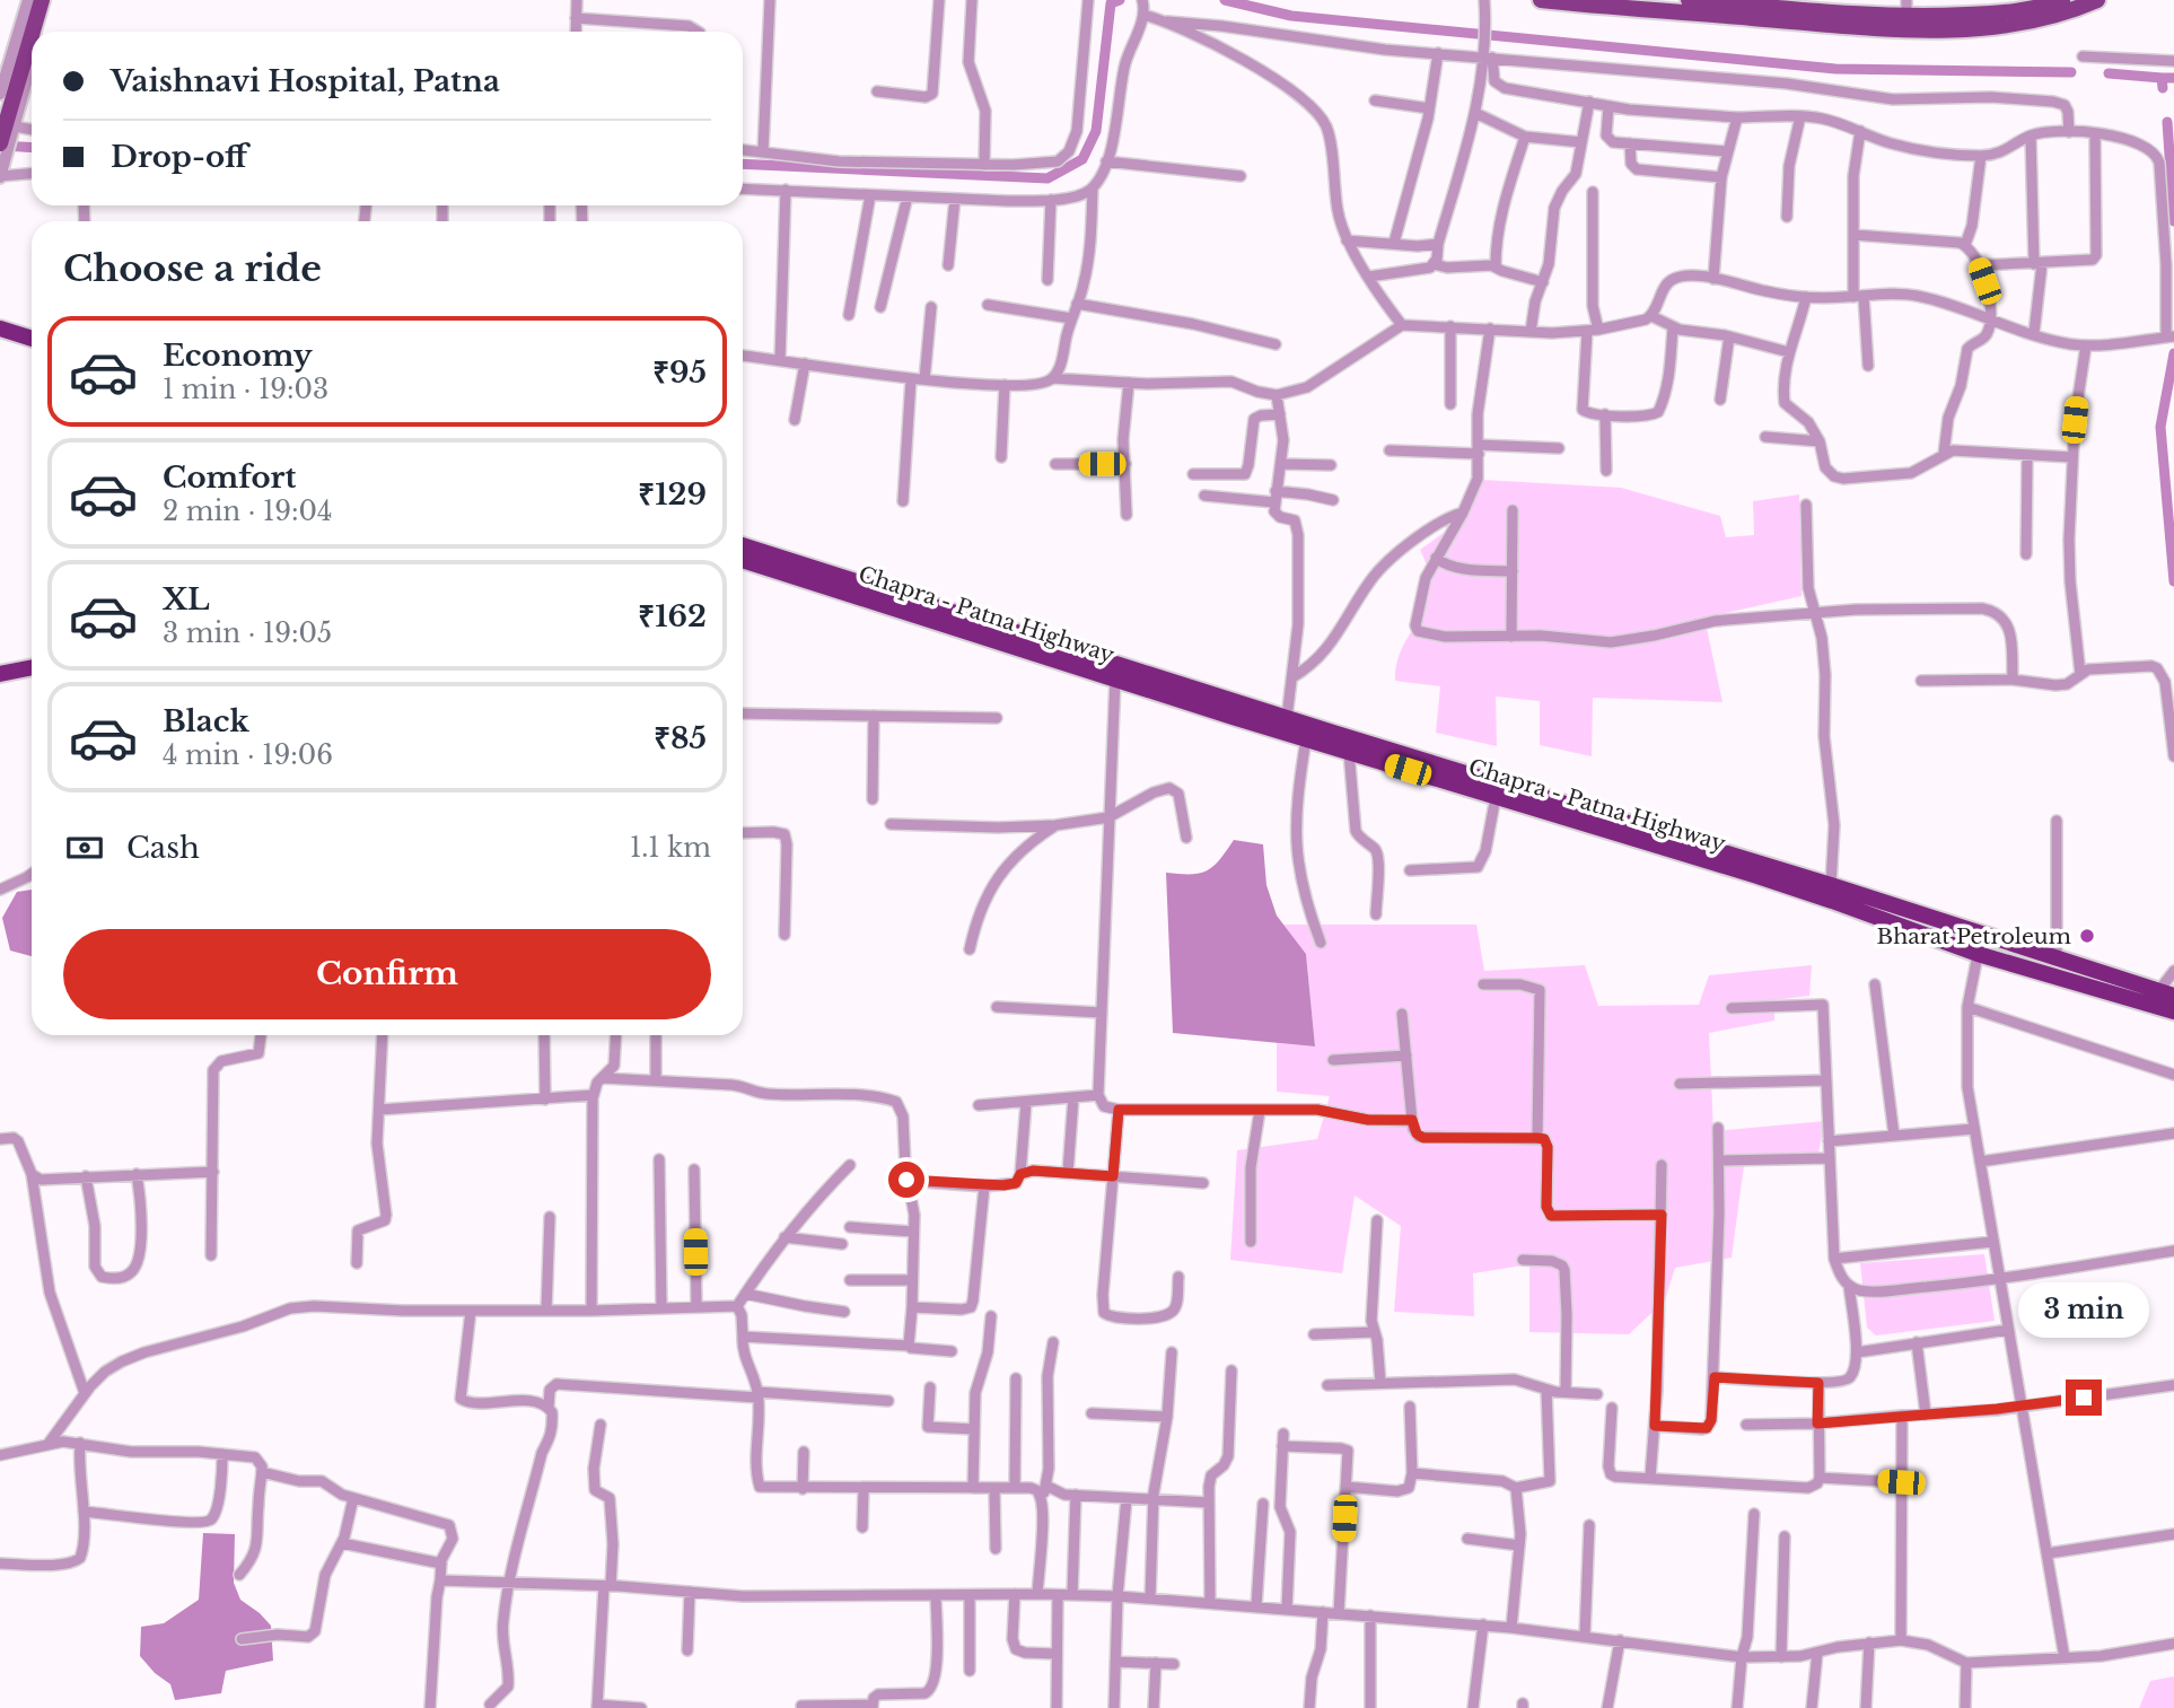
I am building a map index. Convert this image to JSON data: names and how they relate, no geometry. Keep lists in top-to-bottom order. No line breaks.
{"streets":{"highway":["Chapra - Patna Highway"]},"places":["Bharat Petroleum"],"page":{"banner":["Vaishnavi Hospital, Patna","Drop-off"],"heading":"Choose a ride","list":[{"name":"Economy","note":"1 min · 19:03","value":"₹95"},{"name":"Comfort","note":"2 min · 19:04","value":"₹129"},{"name":"XL","note":"3 min · 19:05","value":"₹162"},{"name":"Black","note":"4 min · 19:06","value":"₹85"}],"pay":["Cash","1.1 km"],"buttons":"Confirm","bubble":"3 min"}}
